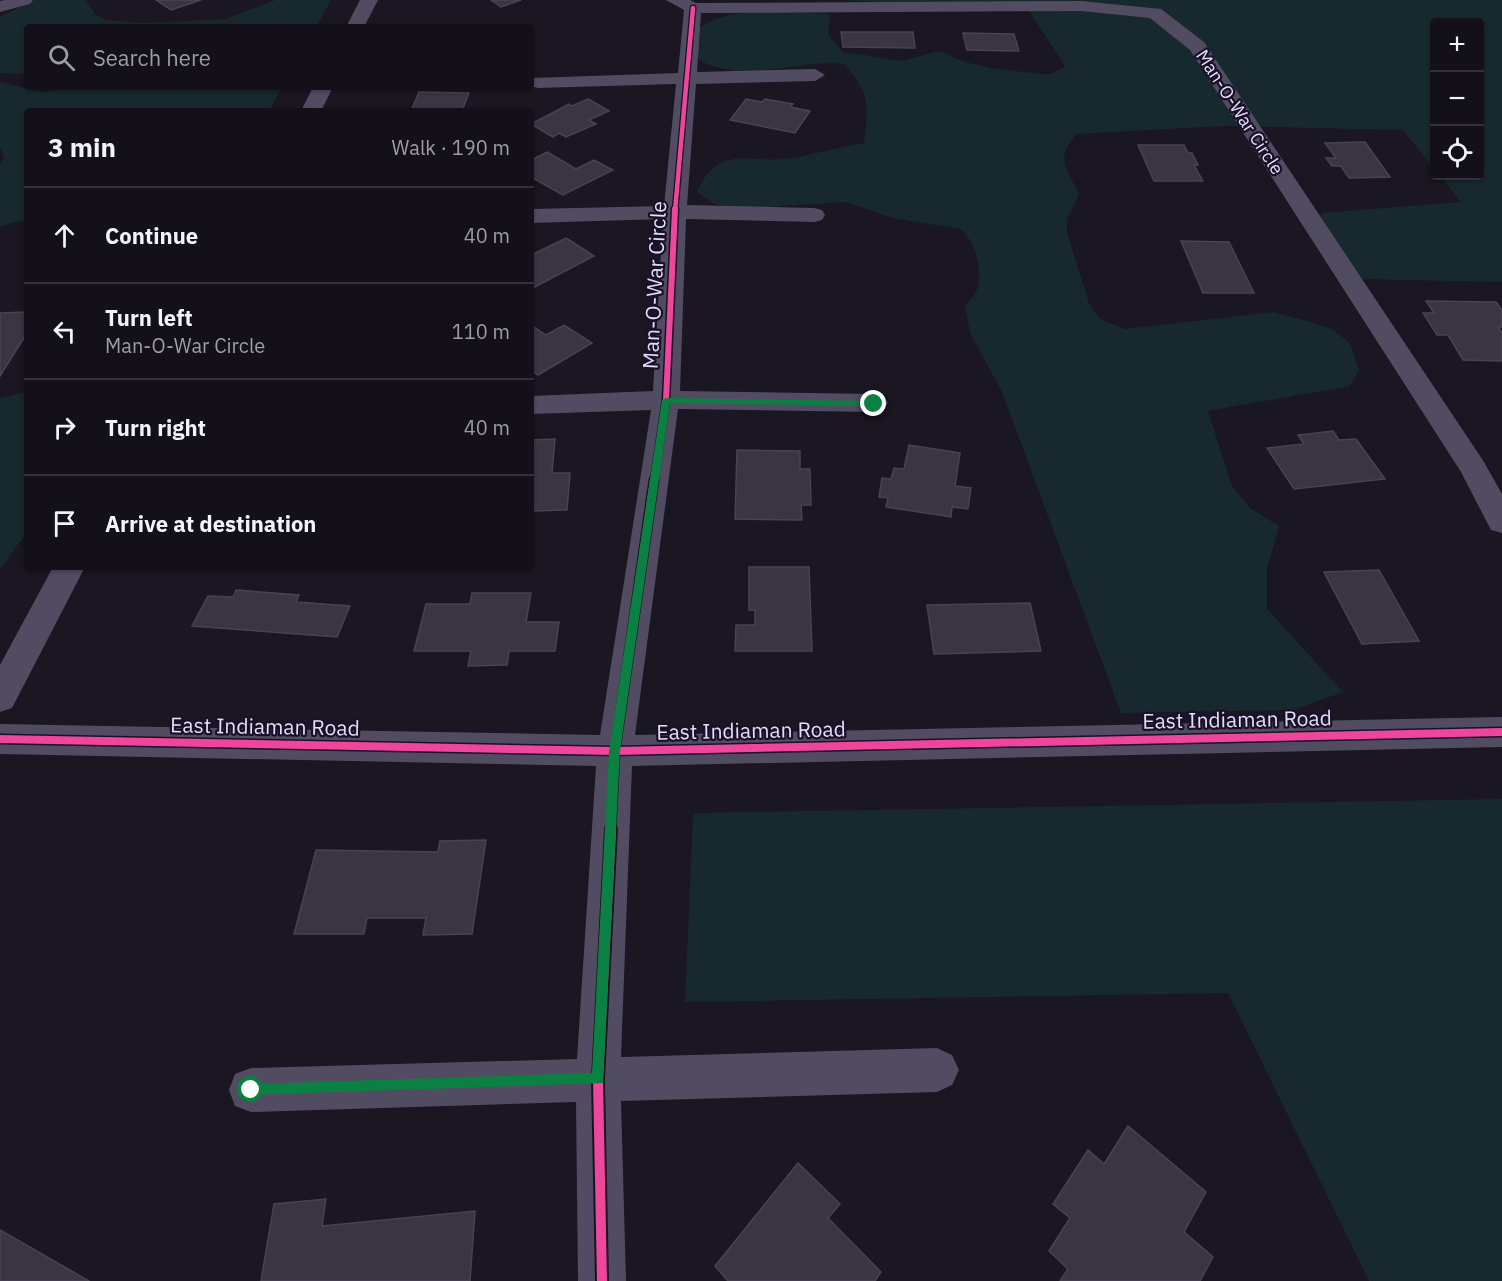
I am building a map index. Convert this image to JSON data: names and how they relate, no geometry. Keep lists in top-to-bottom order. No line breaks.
{"streets":{"street":["Man-O-War Circle","East Indiaman Road"]},"crossings":[["Man-O-War Circle","East Indiaman Road"]],"page":{"map_buttons":["+","−"],"search":"Search here","heading":["3 min","Walk · 190 m"],"list":[["Continue","40 m"],["Turn left","Man-O-War Circle","110 m"],["Turn right","40 m"],"Arrive at destination"]}}
